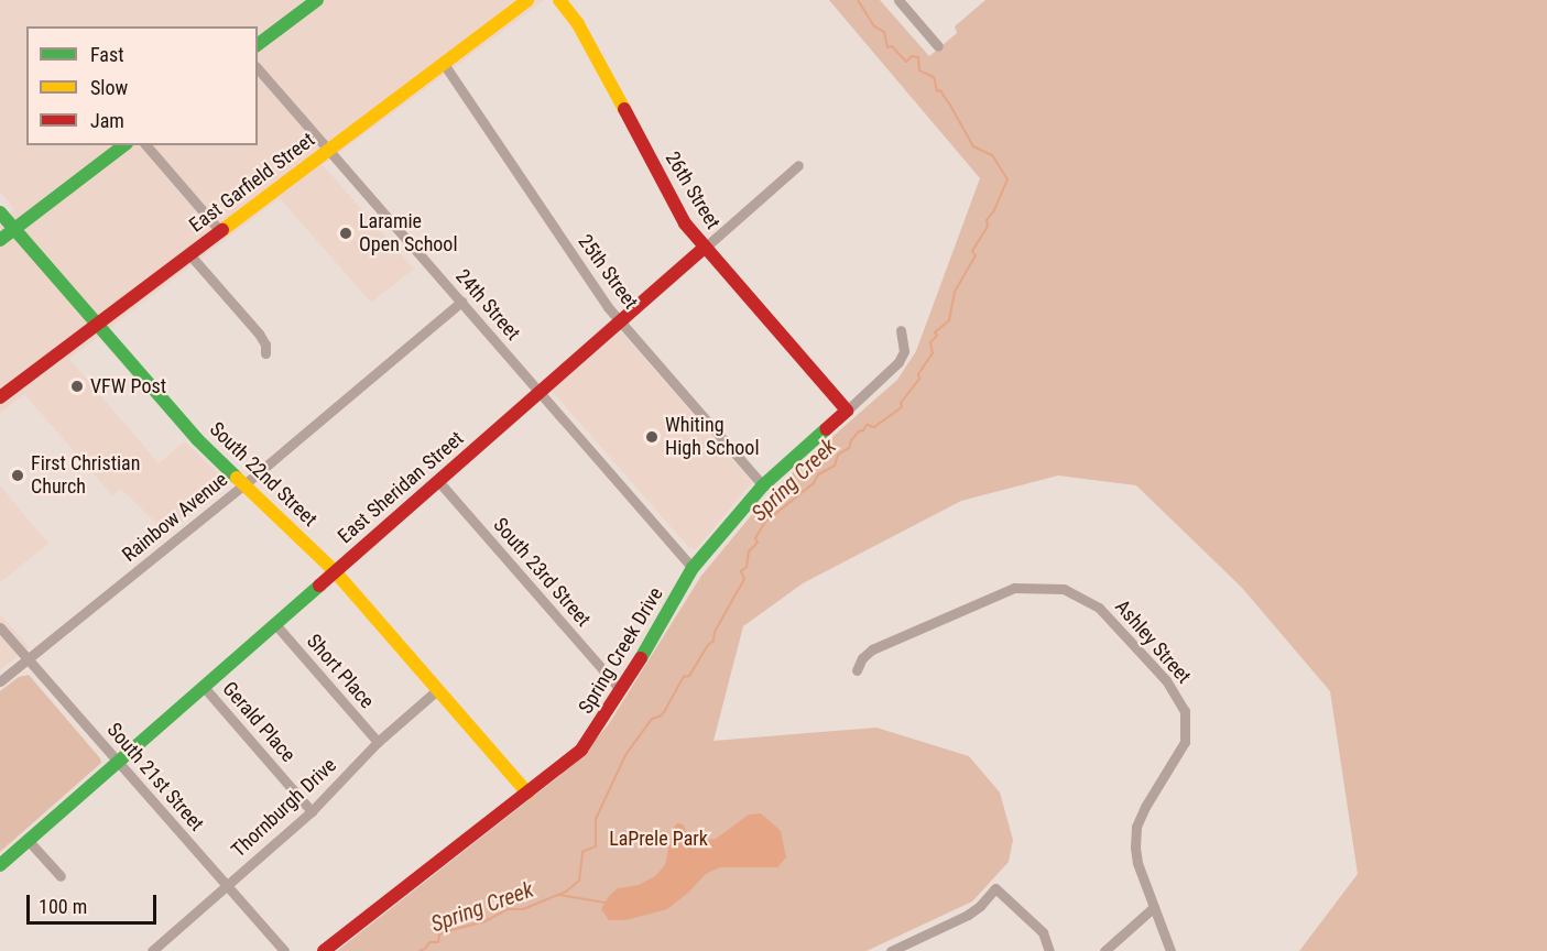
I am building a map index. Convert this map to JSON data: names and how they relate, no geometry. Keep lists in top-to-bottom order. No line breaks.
{"streets":{"street":["East Garfield Street","26th Street","25th Street","24th Street","South 22nd Street","East Sheridan Street","Rainbow Avenue","South 23rd Street","Ashley Street","Spring Creek Drive","Short Place","Gerald Place","South 21st Street","Thornburgh Drive"]},"crossings":[["East Garfield Street","25th Street"],["East Garfield Street","24th Street"],["East Garfield Street","South 22nd Street"],["26th Street","East Sheridan Street"],["26th Street","Spring Creek Drive"],["25th Street","East Sheridan Street"],["25th Street","Spring Creek Drive"],["24th Street","East Sheridan Street"],["24th Street","Rainbow Avenue"],["24th Street","Spring Creek Drive"],["South 22nd Street","East Sheridan Street"],["South 22nd Street","Rainbow Avenue"],["South 22nd Street","Spring Creek Drive"],["South 22nd Street","Thornburgh Drive"],["East Sheridan Street","South 23rd Street"],["East Sheridan Street","Short Place"],["East Sheridan Street","Gerald Place"],["East Sheridan Street","South 21st Street"],["Rainbow Avenue","South 21st Street"],["South 23rd Street","Spring Creek Drive"],["Short Place","Thornburgh Drive"],["Gerald Place","Thornburgh Drive"],["South 21st Street","Thornburgh Drive"]],"water":["Spring Creek"],"parks":["LaPrele Park"],"places":["Laramie Open School","VFW Post","Whiting High School","First Christian Church"],"legend":["Fast","Slow","Jam"],"scale_bar":"100 m"}
